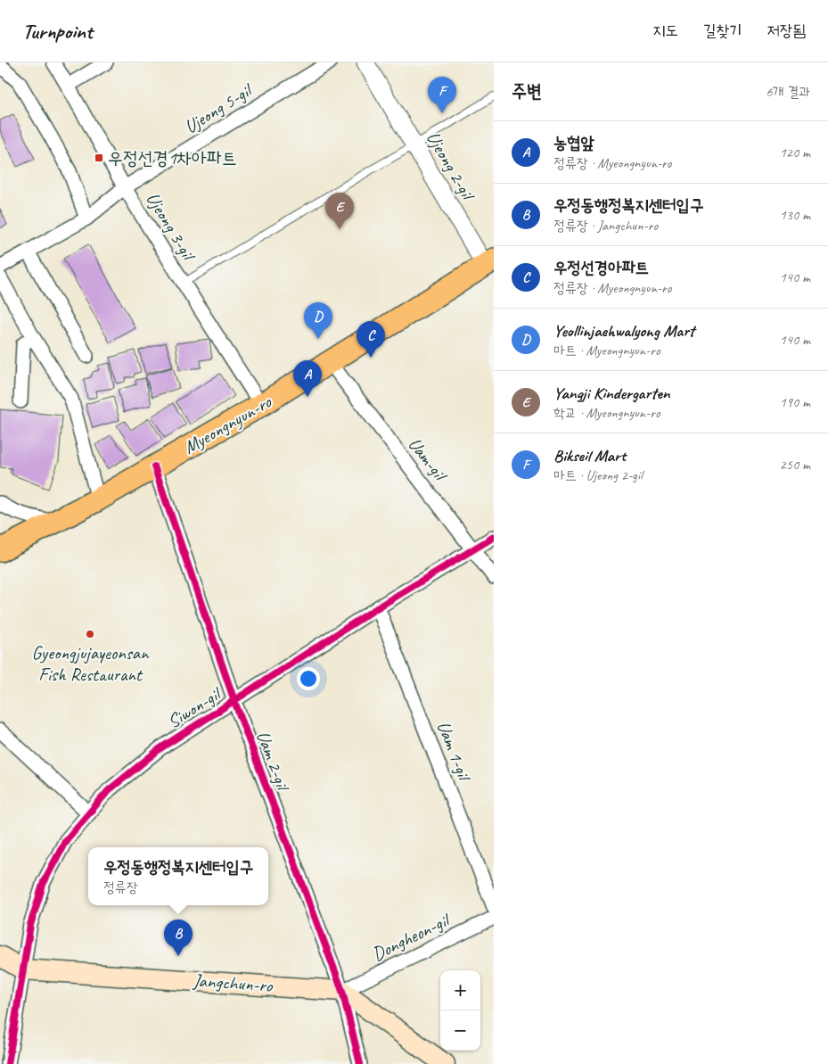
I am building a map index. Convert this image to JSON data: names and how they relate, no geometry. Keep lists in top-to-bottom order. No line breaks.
{"streets":{"main road":["Myeongnyun-ro","Jangchun-ro"],"street":["Ujeong 5-gil","Ujeong 2-gil","Ujeong 3-gil","Uam-gil","Siwon-gil","Uam 1-gil","Uam 2-gil","Dongheon-gil"]},"crossings":[["Ujeong 5-gil","Ujeong 3-gil"],["Ujeong 2-gil","Myeongnyun-ro"],["Ujeong 3-gil","Myeongnyun-ro"],["Myeongnyun-ro","Uam-gil"],["Myeongnyun-ro","Uam 2-gil"],["Uam-gil","Siwon-gil"],["Siwon-gil","Uam 1-gil"],["Siwon-gil","Uam 2-gil"],["Siwon-gil","Jangchun-ro"],["Uam 2-gil","Dongheon-gil"],["Uam 2-gil","Jangchun-ro"],["Dongheon-gil","Jangchun-ro"]],"places":{"transit":["우정선경1차아파트"],"other":["Gyeongjujayeonsan Fish Restaurant"]},"page":{"header":"Turnpoint","nav":["지도","길찾기","저장됨"],"heading":["주변","6개 결과"],"pins":["F","E","D","C","A","B"],"list":[{"mark":"A","name":"농협앞","note":"정류장 · Myeongnyun-ro","value":"120 m"},{"mark":"B","name":"우정동행정복지센터입구","note":"정류장 · Jangchun-ro","value":"130 m"},{"mark":"C","name":"우정선경아파트","note":"정류장 · Myeongnyun-ro","value":"140 m"},{"mark":"D","name":"Yeollinjaehwalyong Mart","note":"마트 · Myeongnyun-ro","value":"140 m"},{"mark":"E","name":"Yangji Kindergarten","note":"학교 · Myeongnyun-ro","value":"190 m"},{"mark":"F","name":"Bikseil Mart","note":"마트 · Ujeong 2-gil","value":"250 m"}],"popup":["우정동행정복지센터입구","정류장"],"map_buttons":["+","−"]}}
